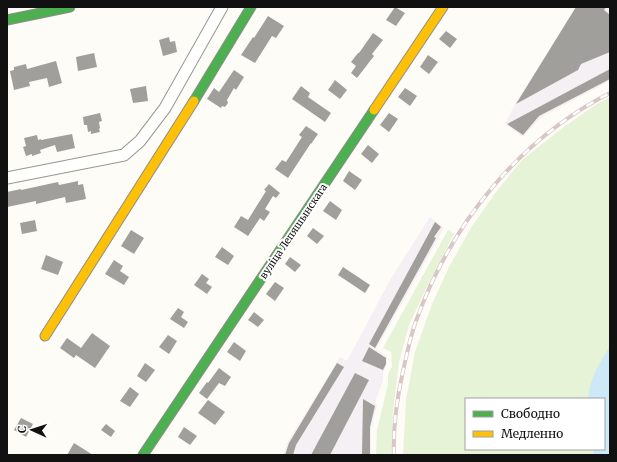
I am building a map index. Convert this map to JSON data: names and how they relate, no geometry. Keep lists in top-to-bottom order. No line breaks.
{"streets":{"street":["вуліца Лепяшынскага"]},"legend":["Свободно","Медленно"],"north":"left"}
